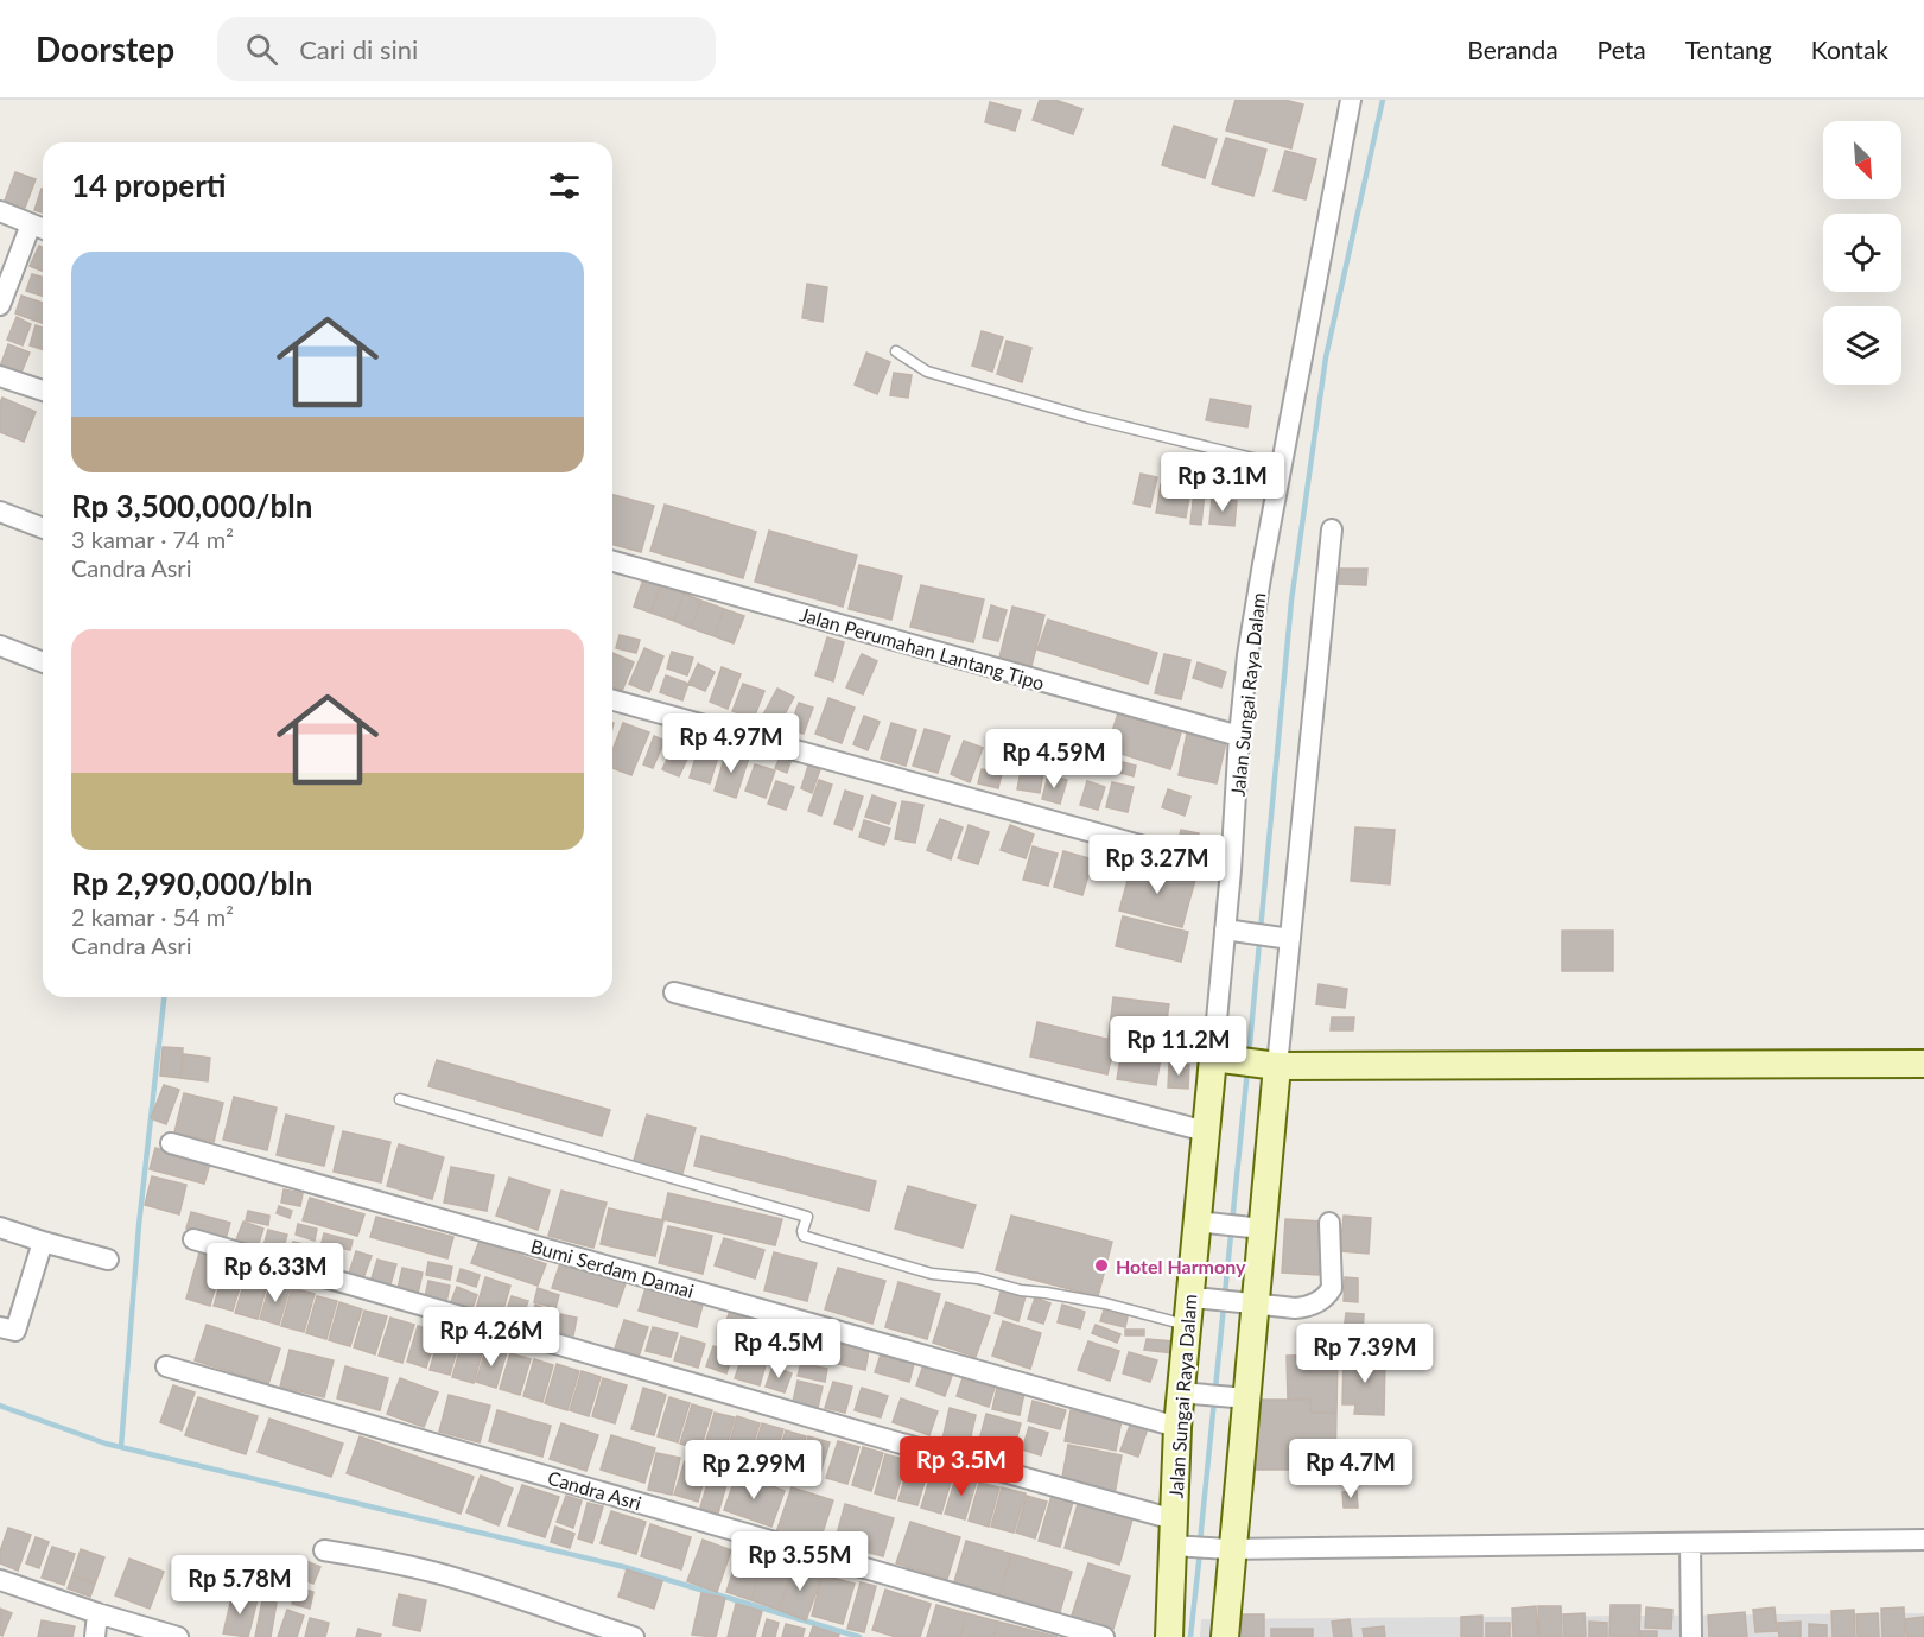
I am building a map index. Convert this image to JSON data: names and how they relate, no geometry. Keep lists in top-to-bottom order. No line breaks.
{"streets":{"street":["Jalan Perumahan Lantang Tipo","Jalan Sungai Raya Dalam","Bumi Serdam Damai","Candra Asri"]},"crossings":[["Jalan Perumahan Lantang Tipo","Jalan Sungai Raya Dalam"],["Jalan Sungai Raya Dalam","Bumi Serdam Damai"]],"places":["Hotel Harmony"],"north":"bottom right","page":{"header":"Doorstep","search":"Cari di sini","nav":["Beranda","Peta","Tentang","Kontak"],"heading":"14 properti","list":[{"name":"Rp 3,500,000/bln","note":"3 kamar · 74 m² · Candra Asri"},{"name":"Rp 2,990,000/bln","note":"2 kamar · 54 m² · Candra Asri"}],"price":["Rp 3.1M","Rp 4.97M","Rp 4.59M","Rp 3.27M","Rp 11.2M","Rp 6.33M","Rp 4.26M","Rp 4.5M","Rp 7.39M","Rp 3.5M","Rp 4.7M","Rp 2.99M","Rp 3.55M","Rp 5.78M"]}}
